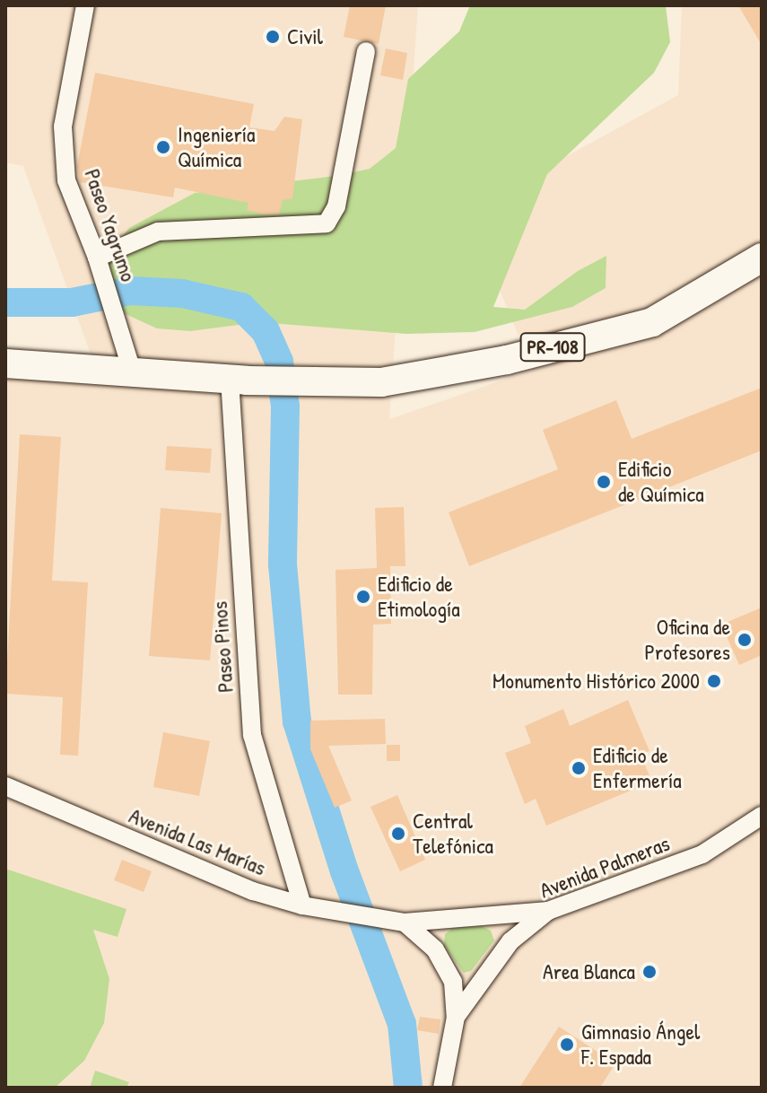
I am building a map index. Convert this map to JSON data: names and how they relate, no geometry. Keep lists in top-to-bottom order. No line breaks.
{"streets":{"main road":["PR-108"],"street":["Paseo Yagrumo","Paseo Pinos","Avenida Las Marías","Avenida Palmeras"]},"crossings":[["Paseo Yagrumo","PR-108"],["PR-108","Paseo Pinos"],["Paseo Pinos","Avenida Las Marías"],["Avenida Las Marías","Avenida Palmeras"]],"places":["Civil","Ingeniería Química","Edificio de Química","Edificio de Etimología","Oficina de Profesores","Monumento Histórico 2000","Edificio de Enfermería","Central Telefónica","Area Blanca","Gimnasio Ángel F. Espada"]}
